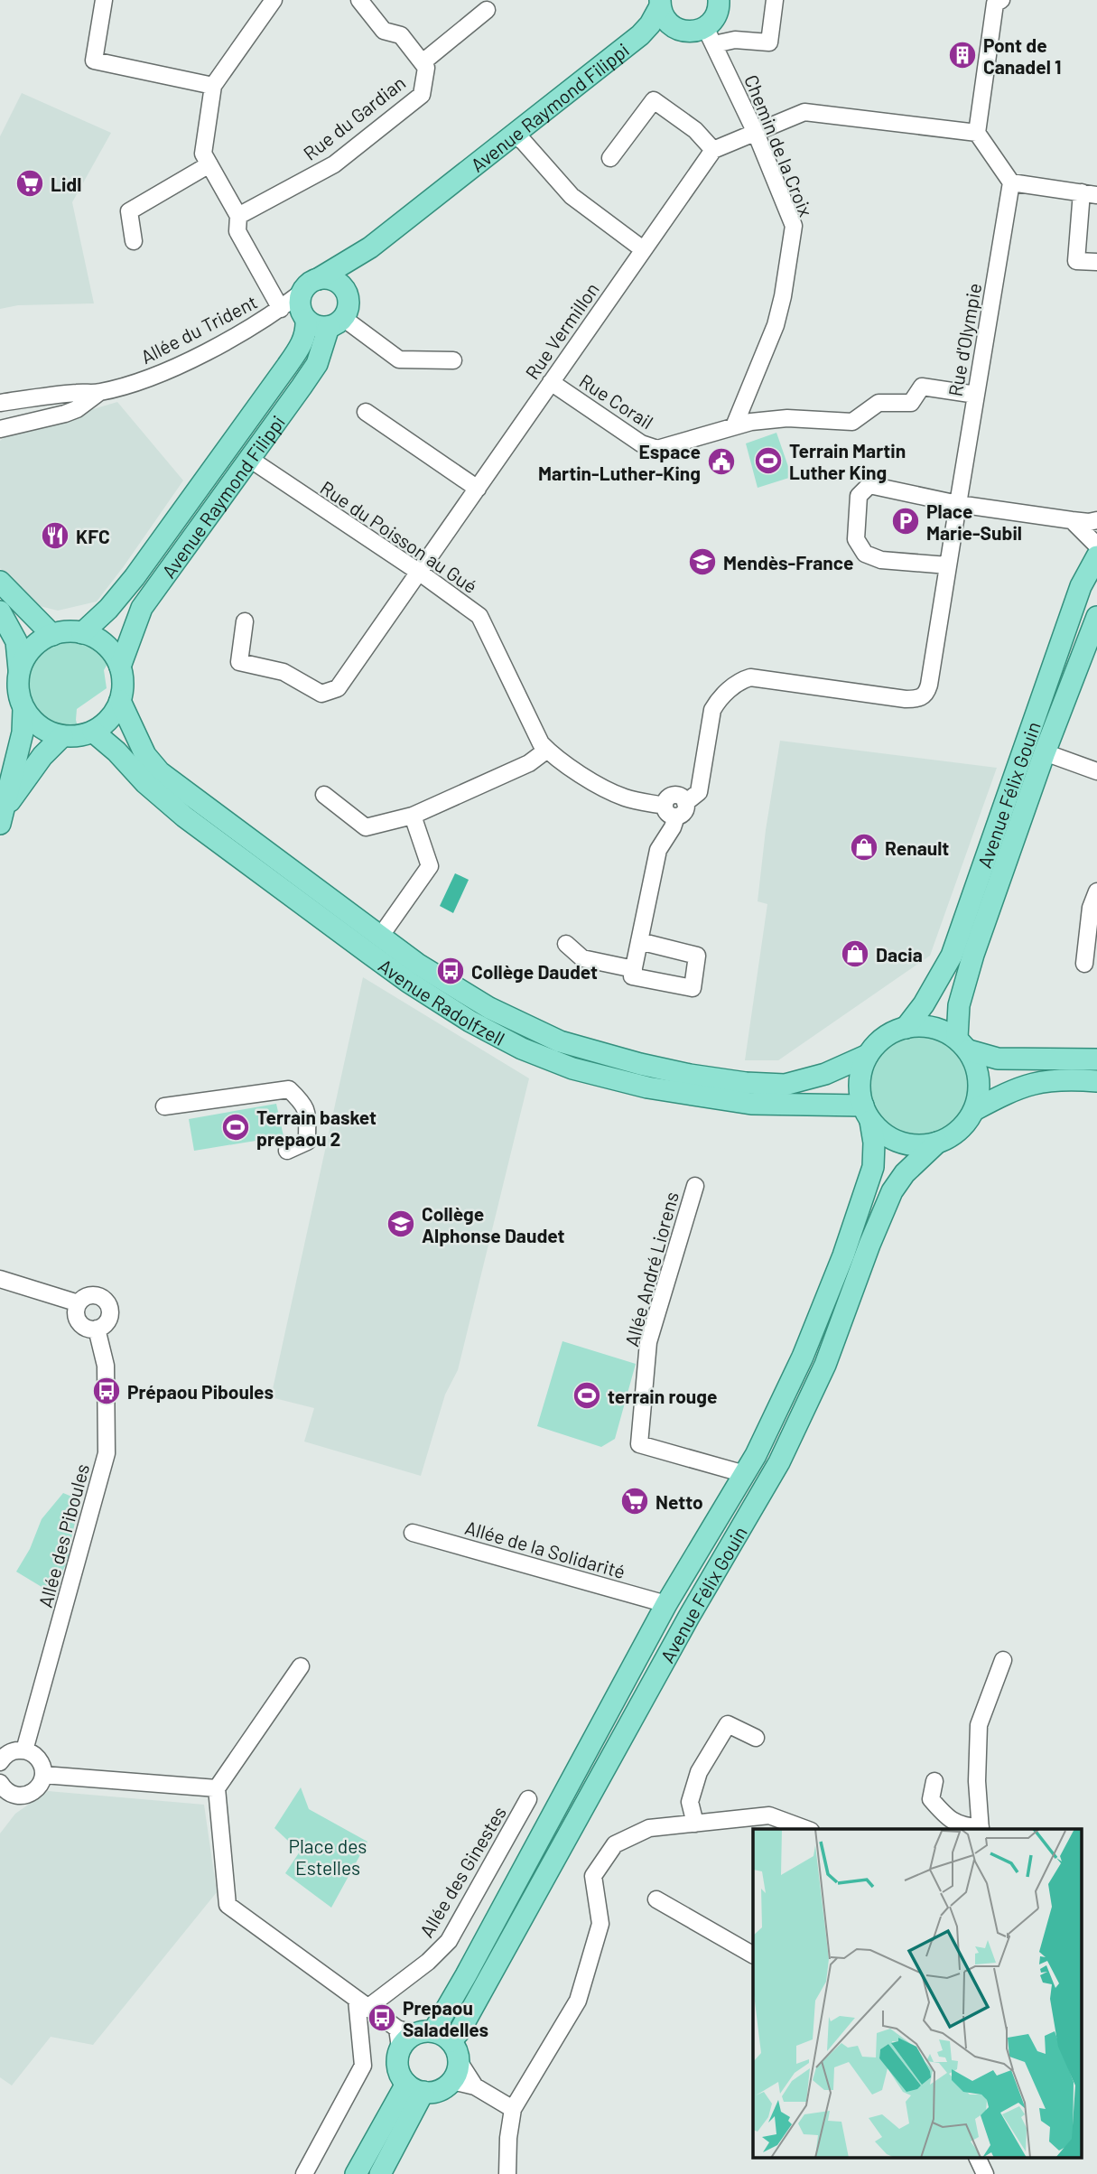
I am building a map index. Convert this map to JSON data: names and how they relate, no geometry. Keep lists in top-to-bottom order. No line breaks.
{"streets":{"main road":["Avenue Raymond Filippi","Avenue Félix Gouin","Avenue Radolfzell"],"street":["Rue du Gardian","Chemin de la Croix","Allée du Trident","Rue Vermillon","Rue d'Olympie","Rue Corail","Rue du Poisson au Gué","Allée André Liorens","Allée des Piboules","Allée de la Solidarité","Allée des Ginestes"]},"crossings":[["Avenue Raymond Filippi","Chemin de la Croix"],["Avenue Raymond Filippi","Allée du Trident"],["Avenue Raymond Filippi","Rue du Poisson au Gué"],["Avenue Raymond Filippi","Avenue Radolfzell"],["Chemin de la Croix","Rue Corail"],["Rue Vermillon","Rue Corail"],["Rue Vermillon","Rue du Poisson au Gué"],["Rue d'Olympie","Rue Corail"],["Avenue Félix Gouin","Avenue Radolfzell"],["Avenue Félix Gouin","Allée André Liorens"],["Avenue Félix Gouin","Allée de la Solidarité"]],"parks":["Place des Estelles"],"places":{"building":["Pont de Canadel 1"],"supermarket":["Lidl","Netto"],"sports":["Terrain Martin Luther King","Terrain basket prepaou 2","terrain rouge"],"public building":["Espace Martin-Luther-King"],"parking":["Place Marie-Subil"],"restaurant":["KFC"],"school or university":["Mendès-France","Collège Alphonse Daudet"],"shop":["Renault","Dacia"],"bus stop":["Collège Daudet","Prépaou Piboules","Prepaou Saladelles"]}}
